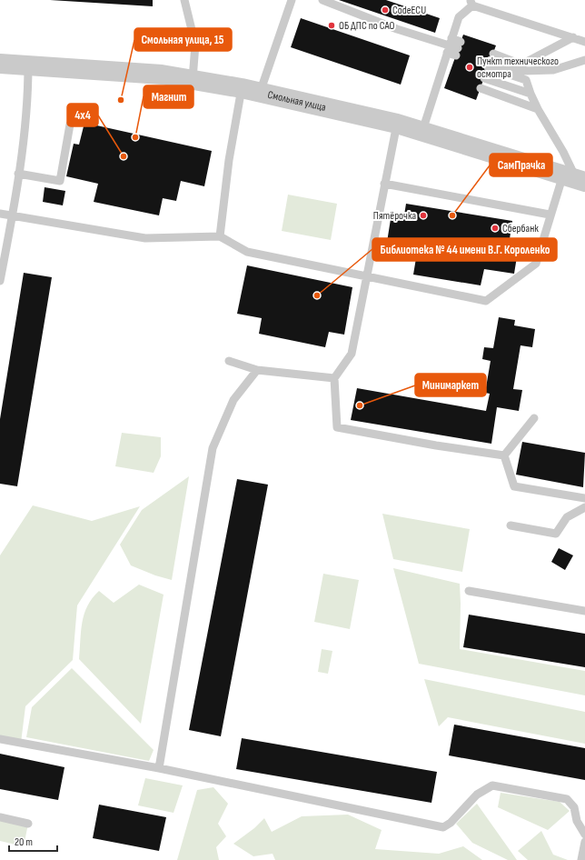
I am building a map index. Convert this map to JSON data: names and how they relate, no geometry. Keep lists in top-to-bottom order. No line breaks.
{"streets":{"street":["Смольная улица"]},"places":["CodeECU","ОБ ДПС по САО","Пункт технического осмотра","Смольная улица, 15","Магнит","4х4","Пятёрочка","СамПрачка","Сбербанк","Библиотека № 44 имени В.Г. Короленко","Минимаркет"],"scale_bar":"20 m"}
